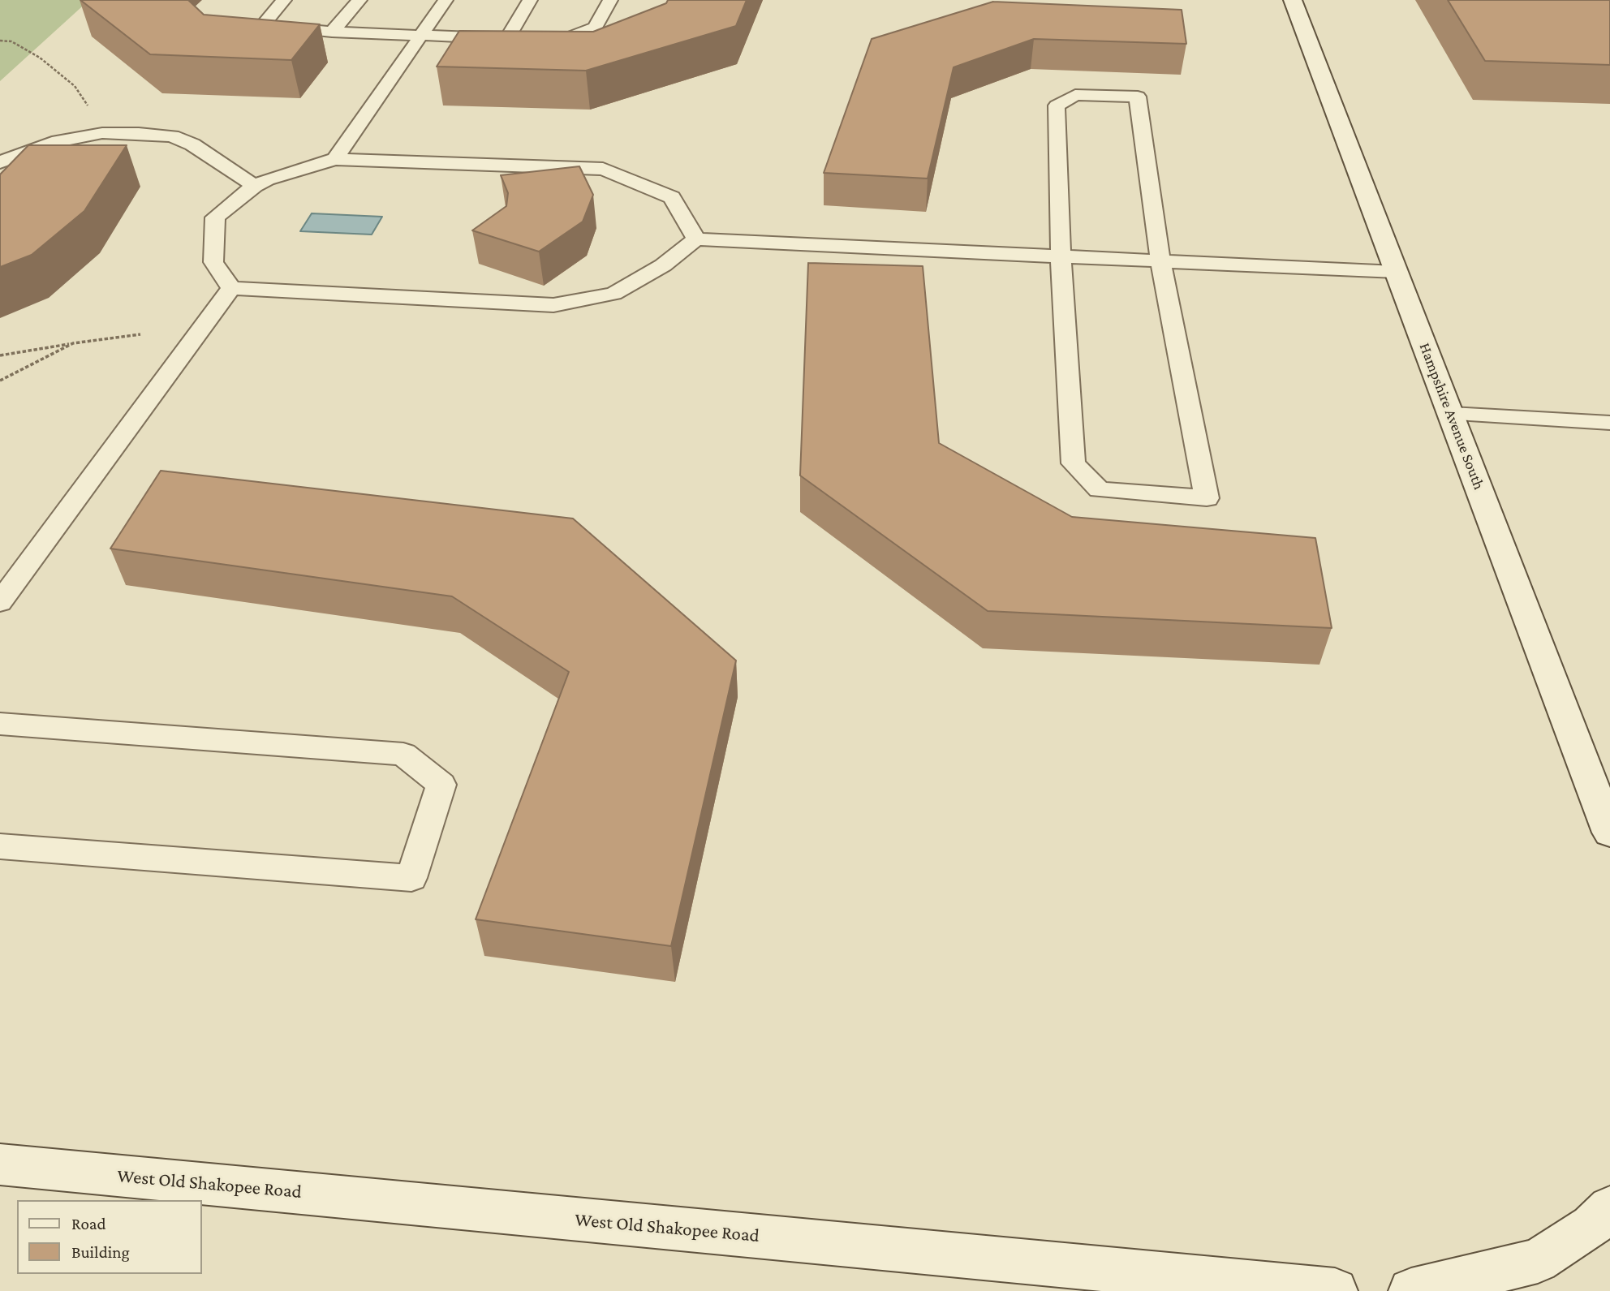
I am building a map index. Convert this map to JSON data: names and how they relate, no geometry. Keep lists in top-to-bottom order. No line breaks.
{"streets":{"street":["Hampshire Avenue South","West Old Shakopee Road"]},"legend":["Road","Building"]}
